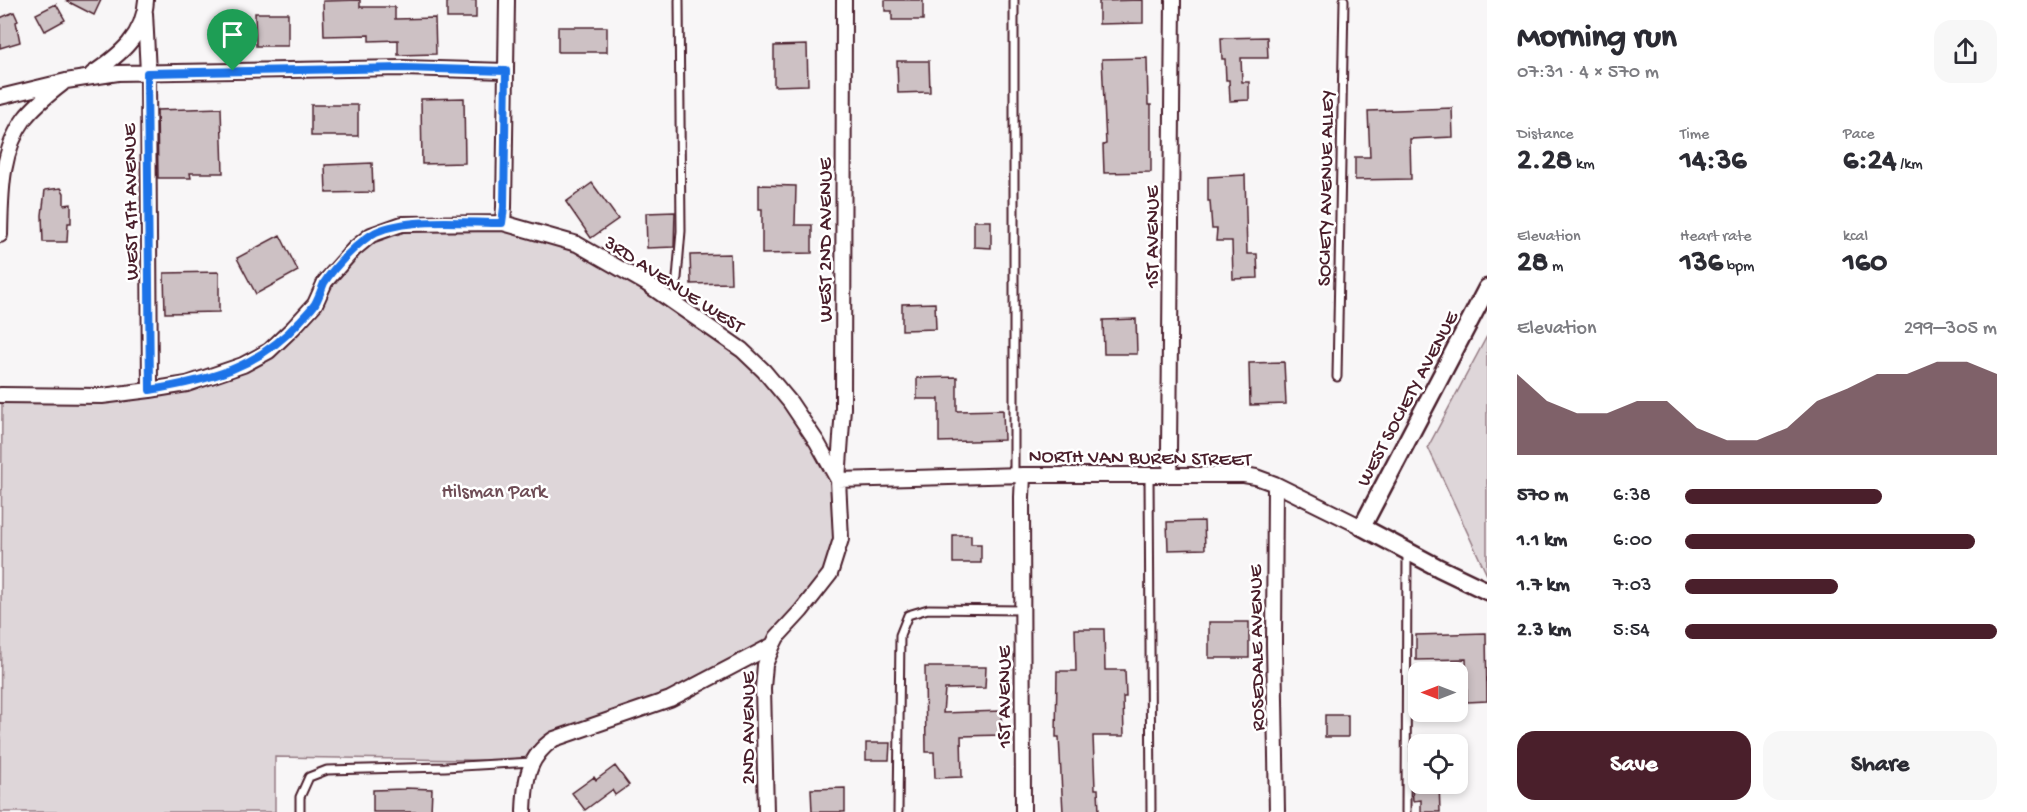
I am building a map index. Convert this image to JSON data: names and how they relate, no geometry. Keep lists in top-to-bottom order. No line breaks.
{"streets":{"street":["WEST 4TH AVENUE","1ST AVENUE","WEST 2ND AVENUE","3RD AVENUE WEST","WEST SOCIETY AVENUE","NORTH VAN BUREN STREET","ROSEDALE AVENUE","2ND AVENUE"],"lane":["SOCIETY AVENUE ALLEY"]},"crossings":[["1ST AVENUE","NORTH VAN BUREN STREET"],["WEST 2ND AVENUE","3RD AVENUE WEST"],["WEST 2ND AVENUE","NORTH VAN BUREN STREET"],["3RD AVENUE WEST","NORTH VAN BUREN STREET"],["3RD AVENUE WEST","2ND AVENUE"],["WEST SOCIETY AVENUE","NORTH VAN BUREN STREET"],["NORTH VAN BUREN STREET","ROSEDALE AVENUE"]],"parks":["Hilsman Park"],"north":"left","page":{"heading":["Morning run","07:31 · 4 × 570 m"],"stats":[["Distance","2.28 km"],["Time","14:36"],["Pace","6:24 /km"],["Elevation","28 m"],["Heart rate","136 bpm"],["kcal","160"]],"chart":["Elevation","299–305 m"],"list":[{"name":"570 m","note":"6:38"},{"name":"1.1 km","note":"6:00"},{"name":"1.7 km","note":"7:03"},{"name":"2.3 km","note":"5:54"}],"buttons":["Save","Share"]}}
